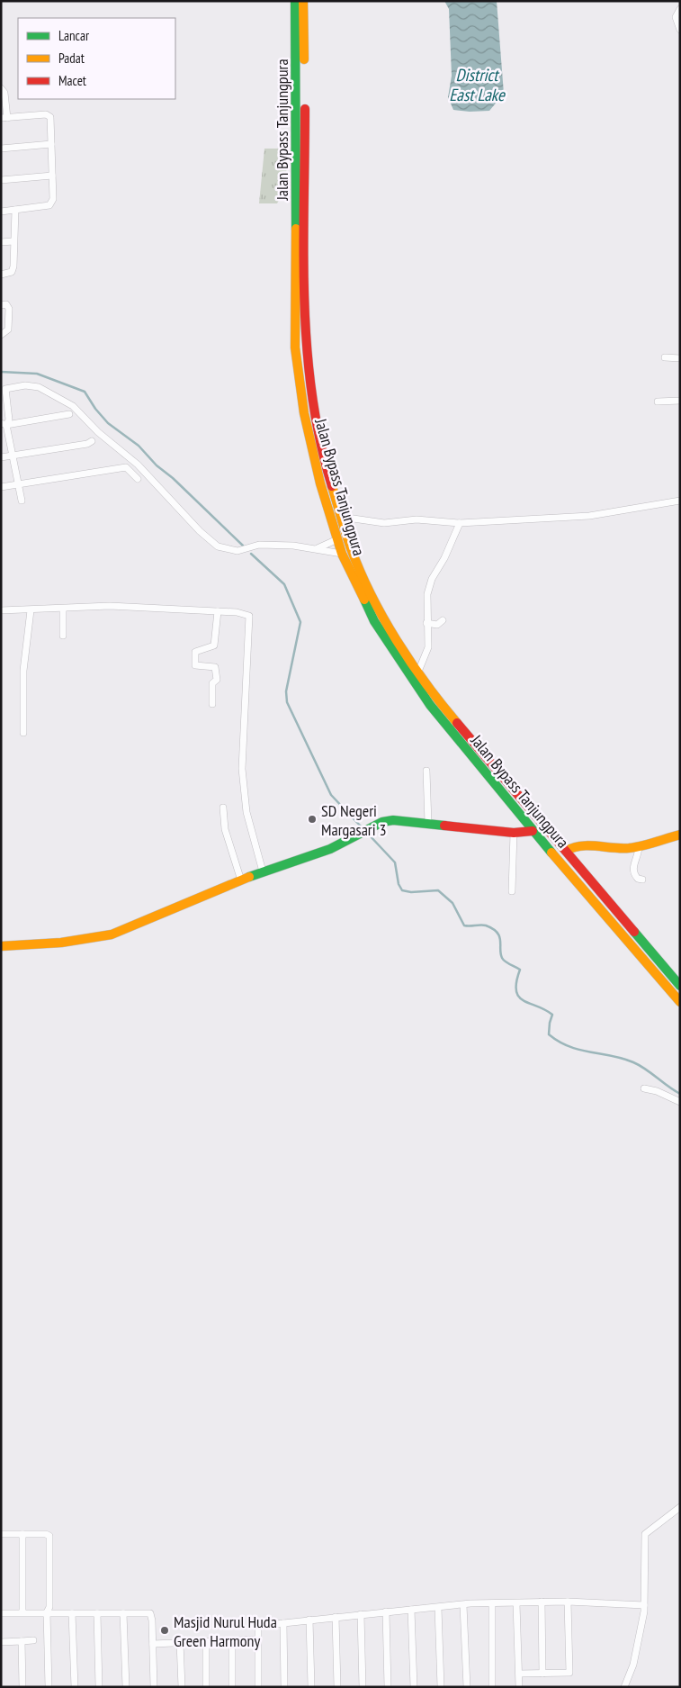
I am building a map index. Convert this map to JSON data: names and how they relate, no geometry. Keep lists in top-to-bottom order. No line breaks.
{"streets":{"main road":["Jalan Bypass Tanjungpura"]},"water":["District East Lake"],"places":["SD Negeri Margasari 3","Masjid Nurul Huda Green Harmony"],"legend":["Lancar","Padat","Macet"]}
